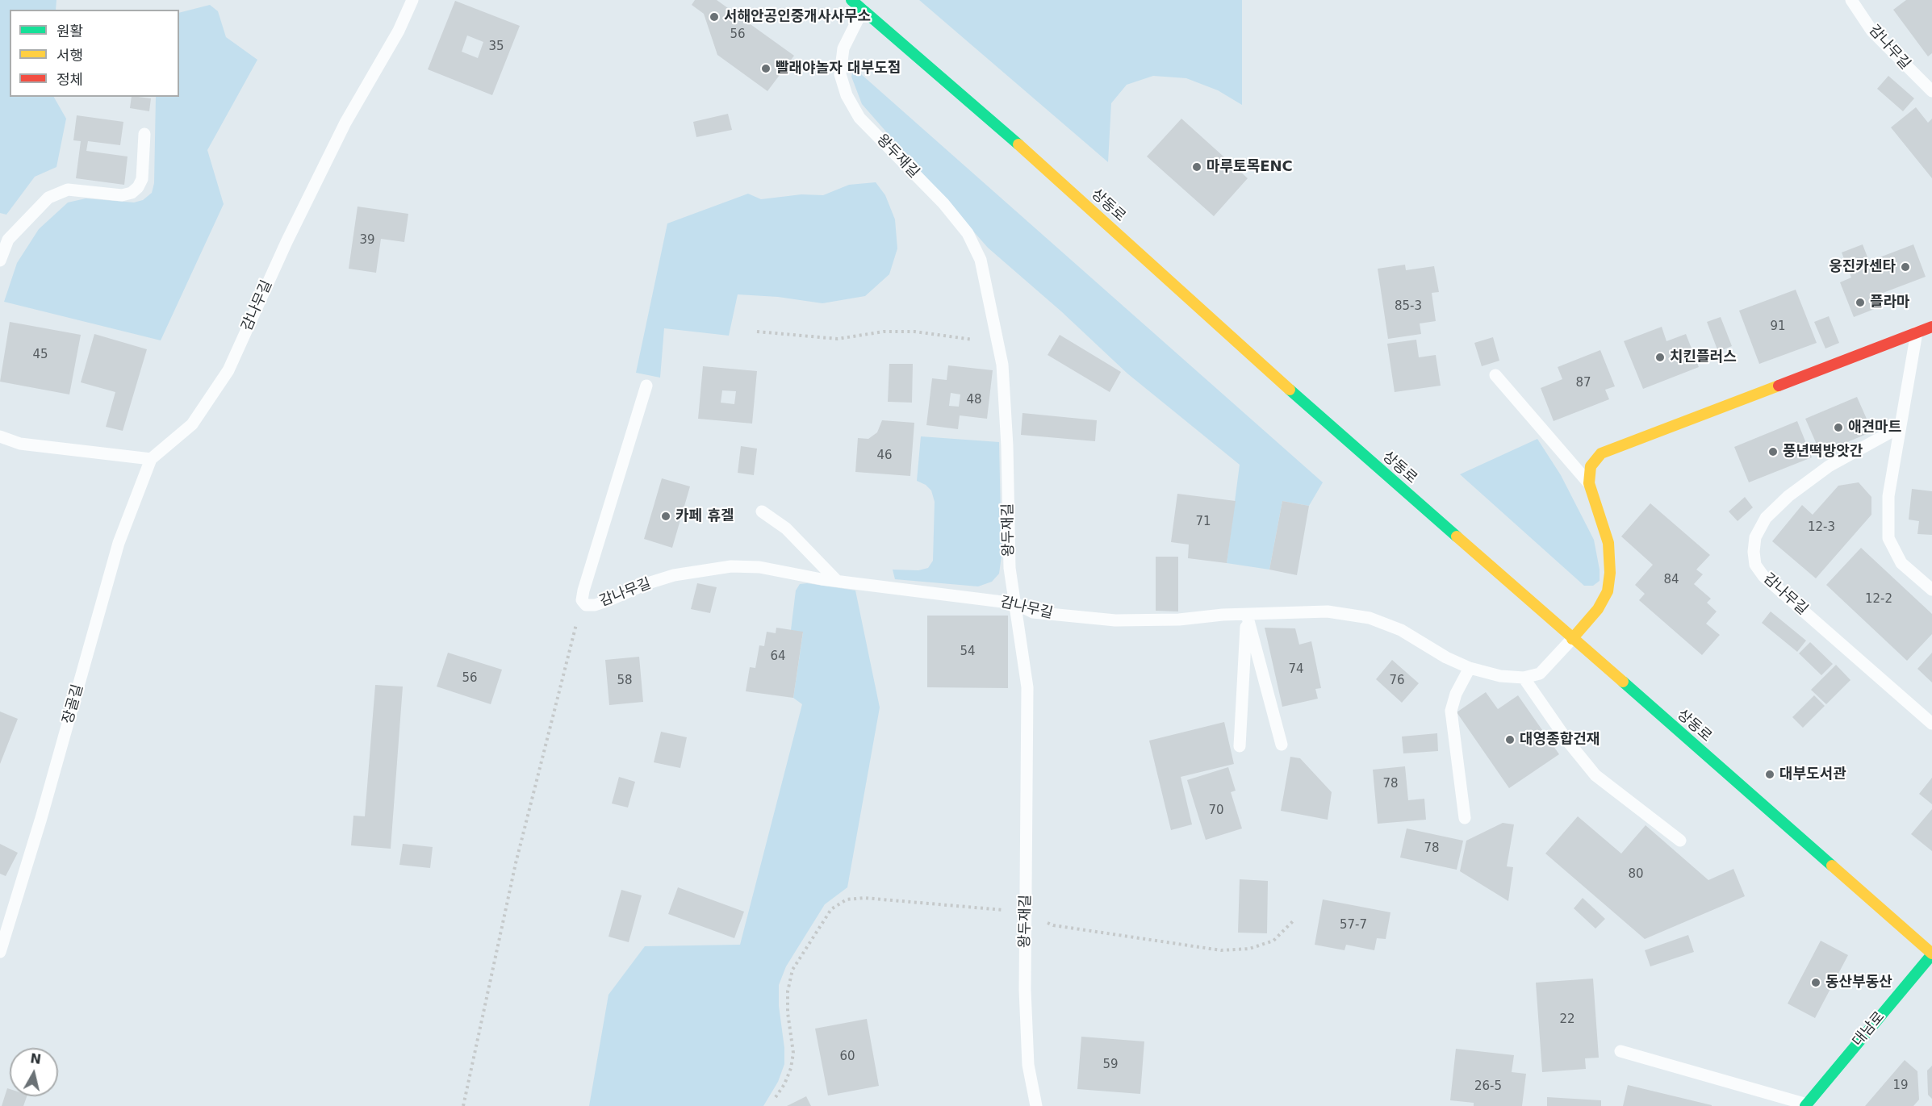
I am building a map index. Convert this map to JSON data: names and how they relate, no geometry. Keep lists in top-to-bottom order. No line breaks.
{"streets":{"street":["감나무길","상동로","대남로"],"lane":["왕두재길","장골길"]},"crossings":[["감나무길","왕두재길"],["감나무길","상동로"],["감나무길","장골길"],["왕두재길","상동로"],["상동로","대남로"]],"places":["서해안공인중개사사무소","빨래야놀자 대부도점","마루토목ENC","웅진카센타","플라마","치킨플러스","애견마트","풍년떡방앗간","카페 휴겔","대영종합건재","대부도서관","동산부동산"],"house_numbers":["56","35","39","85-3","91","45","87","48","46","71","12-3","84","12-2","54","64","74","56","58","76","78","70","78","80","57-7","22","60","59","19","26-5"],"legend":["원활","서행","정체"],"north":"top"}
